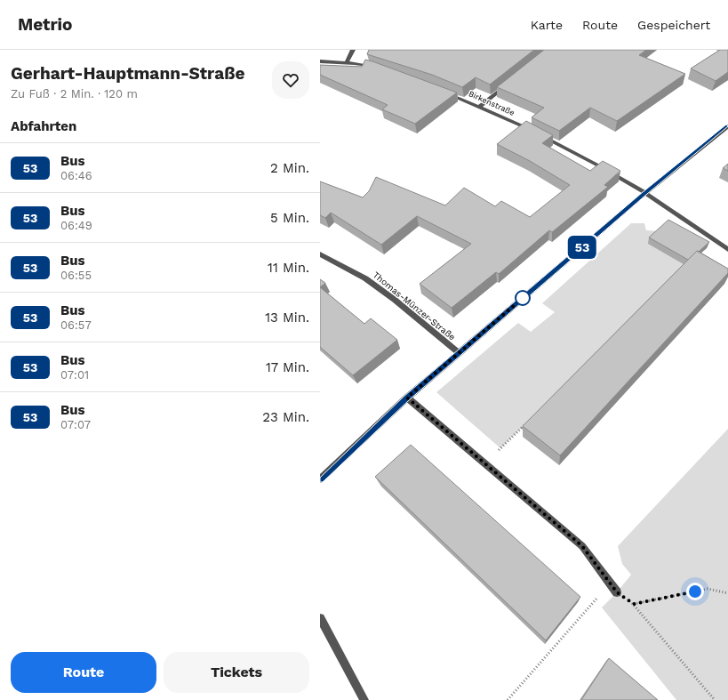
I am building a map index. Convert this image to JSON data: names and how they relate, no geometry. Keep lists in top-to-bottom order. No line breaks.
{"streets":{"street":["Birkenstraße","Thomas-Münzer-Straße"]},"lines":["bus line 53"],"page":{"header":"Metrio","nav":["Karte","Route","Gespeichert"],"heading":[["Gerhart-Hauptmann-Straße","Zu Fuß · 2 Min. · 120 m"],"Abfahrten"],"on_map":"53","list":[{"mark":"53","name":"Bus","note":"06:46","value":"2 Min."},{"mark":"53","name":"Bus","note":"06:49","value":"5 Min."},{"mark":"53","name":"Bus","note":"06:55","value":"11 Min."},{"mark":"53","name":"Bus","note":"06:57","value":"13 Min."},{"mark":"53","name":"Bus","note":"07:01","value":"17 Min."},{"mark":"53","name":"Bus","note":"07:07","value":"23 Min."}],"buttons":["Route","Tickets"]}}
